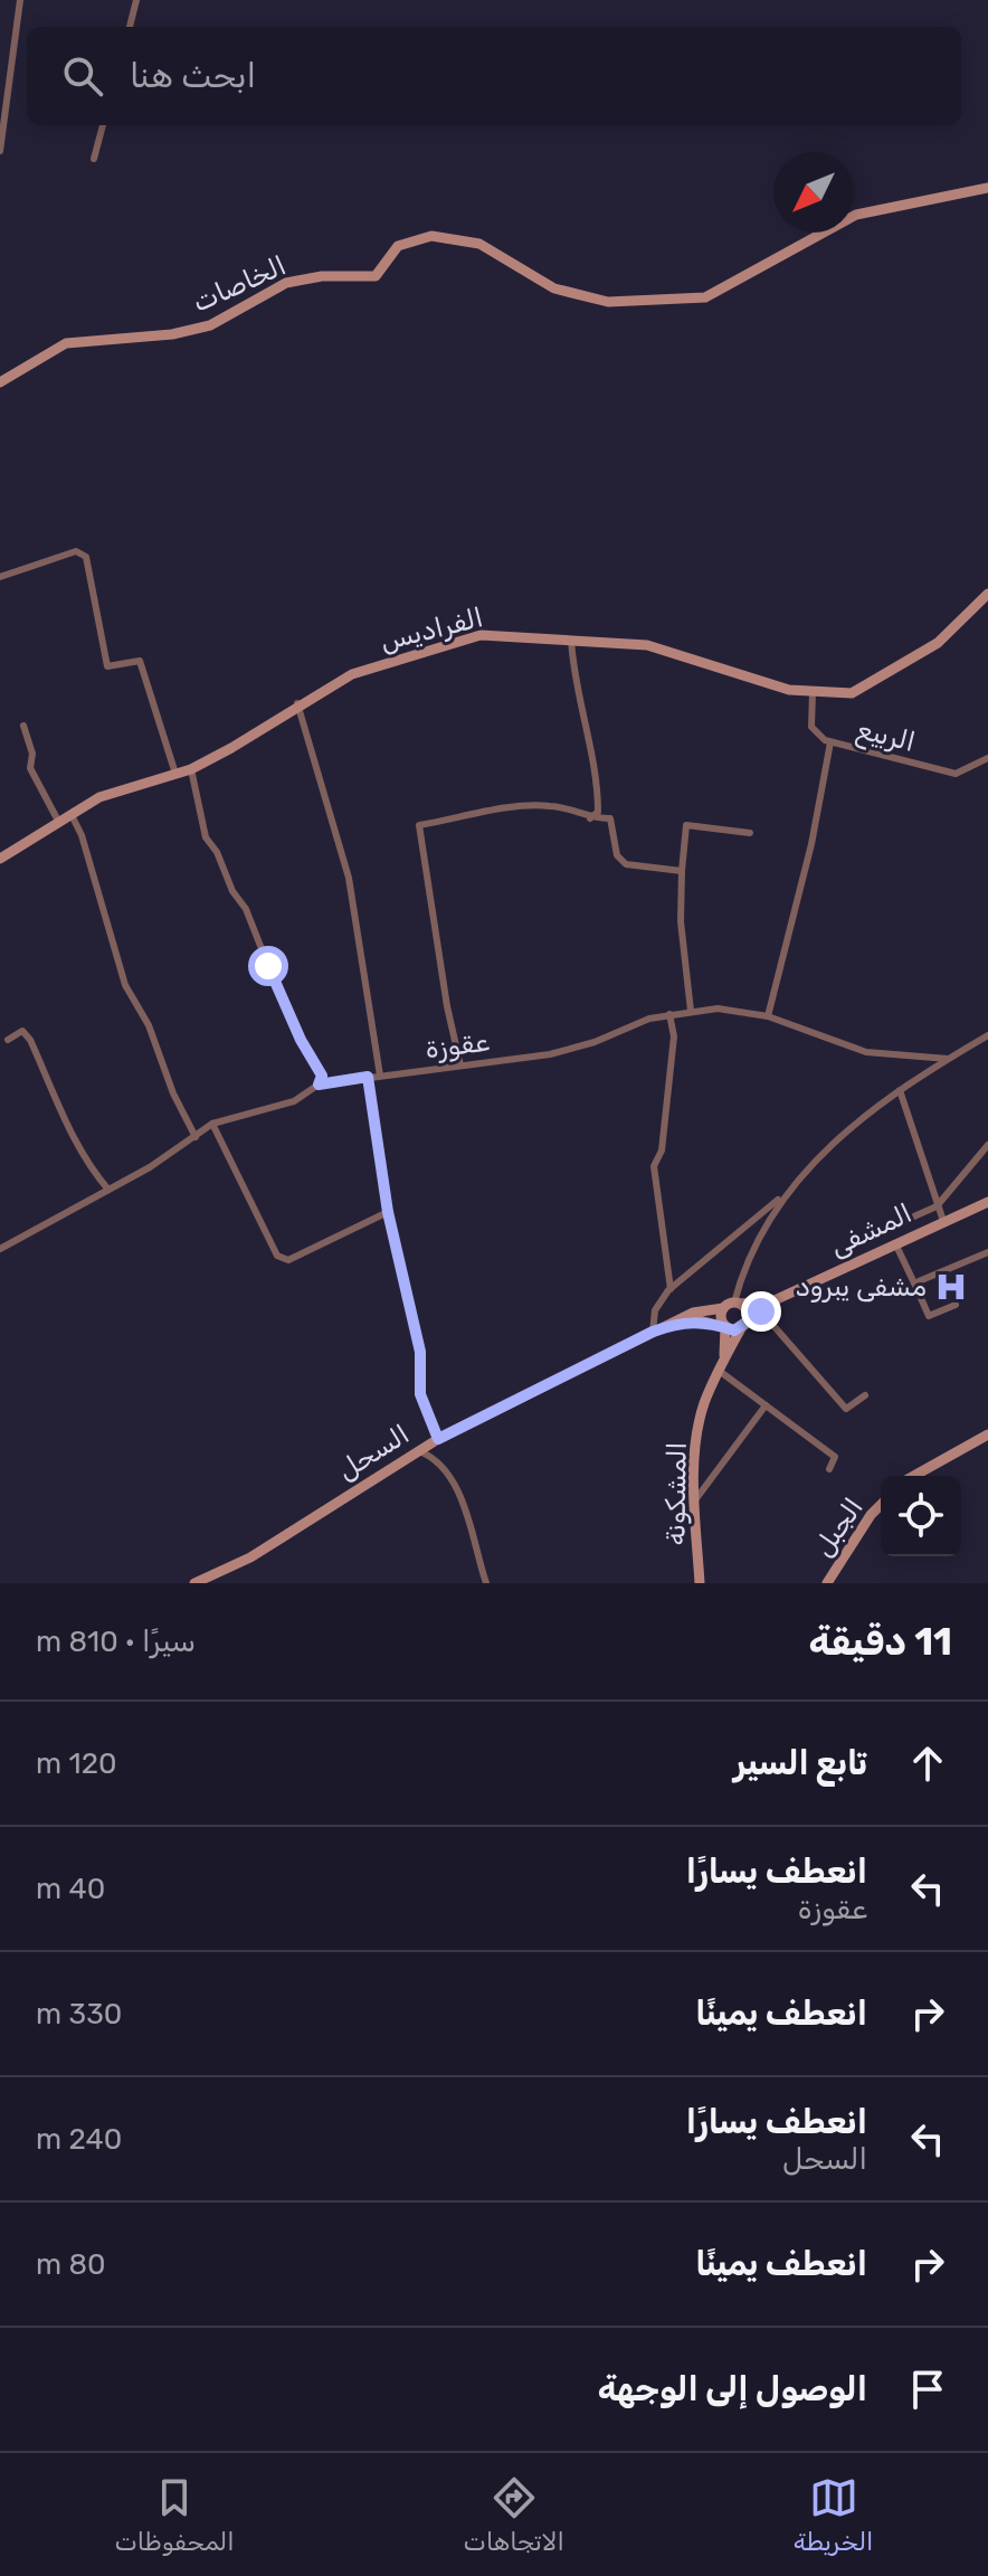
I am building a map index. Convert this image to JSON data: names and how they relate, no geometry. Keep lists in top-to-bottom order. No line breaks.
{"streets":{"street":["الخاصات","الفراديس","الربيع","عقوزة","المشفى","السحل","المشكونة","الجبل"]},"crossings":[["الفراديس","الربيع"],["المشفى","المشكونة"],["السحل","المشكونة"]],"places":{"hospital":["مشفى يبرود"]},"north":"bottom left","page":{"search":"ابحث هنا","heading":["11 دقيقة","سيرًا · 810 m"],"list":[["تابع السير","120 m"],["انعطف يسارًا","عقوزة","40 m"],["انعطف يمينًا","330 m"],["انعطف يسارًا","السحل","240 m"],["انعطف يمينًا","80 m"],"الوصول إلى الوجهة"],"nav":["الخريطة","الاتجاهات","المحفوظات"]}}
